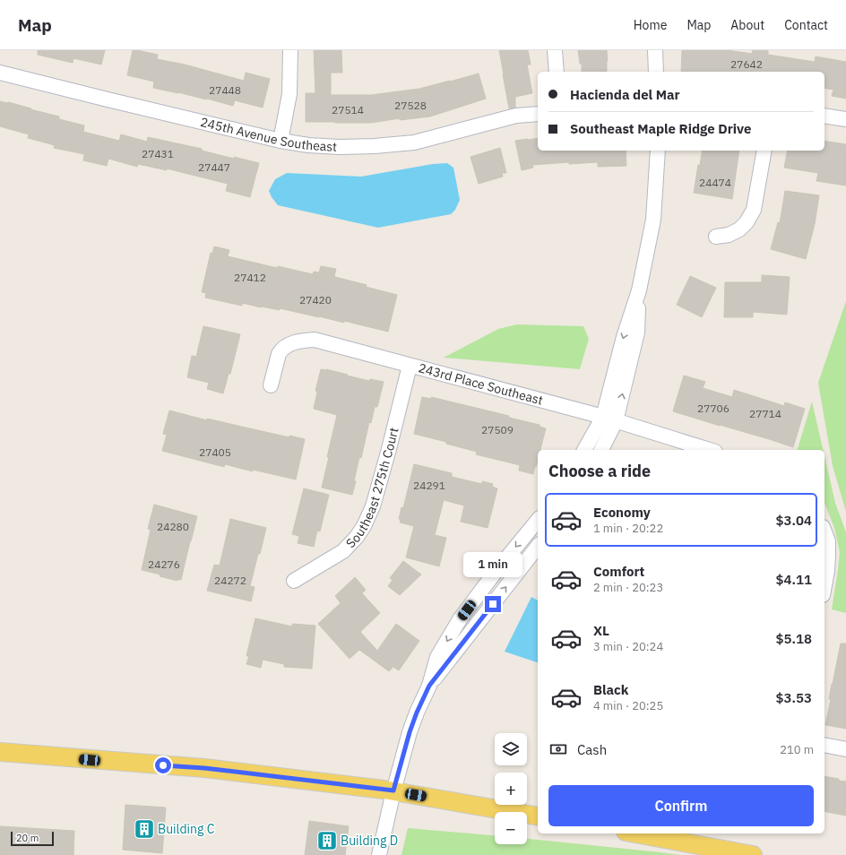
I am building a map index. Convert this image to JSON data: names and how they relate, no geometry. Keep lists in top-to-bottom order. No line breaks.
{"streets":{"street":["245th Avenue Southeast","243rd Place Southeast","Southeast 275th Court"]},"crossings":[["243rd Place Southeast","Southeast 275th Court"]],"places":{"building":["Building C","Building D"]},"house_numbers":["27642","27448","27528","27514","27431","27447","24474","27412","27420","27706","27714","27509","27405","24291","24280","24276","24272"],"scale_bar":"20 m","page":{"header":"Map","nav":["Home","Map","About","Contact"],"banner":["Hacienda del Mar","Southeast Maple Ridge Drive"],"heading":"Choose a ride","list":[{"name":"Economy","note":"1 min · 20:22","value":"$3.04"},{"name":"Comfort","note":"2 min · 20:23","value":"$4.11"},{"name":"XL","note":"3 min · 20:24","value":"$5.18"},{"name":"Black","note":"4 min · 20:25","value":"$3.53"}],"bubble":"1 min","pay":["Cash","210 m"],"map_buttons":["+","−"],"buttons":"Confirm","scale":"20 m"}}
